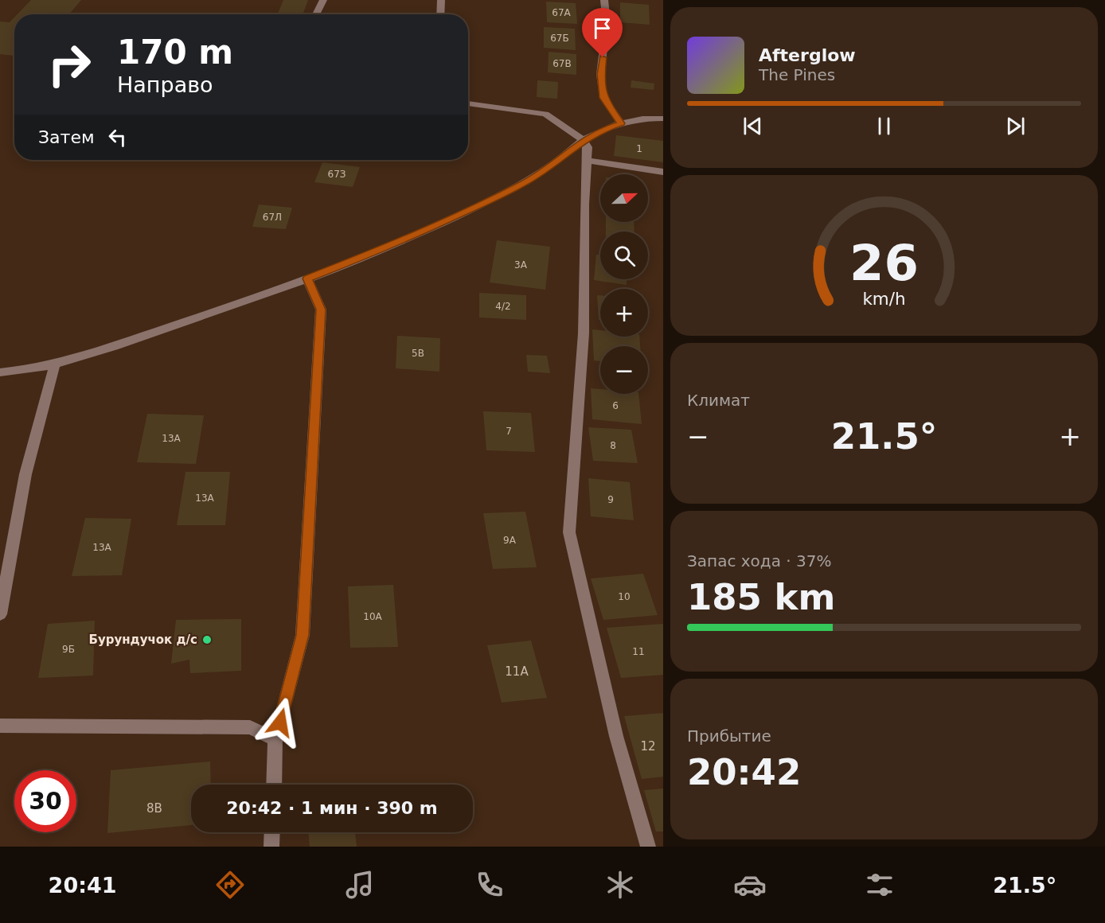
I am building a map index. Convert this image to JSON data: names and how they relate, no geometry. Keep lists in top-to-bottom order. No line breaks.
{"places":["Бурундучок д/с"],"house_numbers":["67А","67Б","67В","1","67З","67Л","3А","4/2","5В","6","7","13А","8","13А","9","9А","13А","10","10А","9Б","11","11А","12","8В"],"north":"right","page":{"turn":["170 m","Направо"],"song":["Afterglow","The Pines"],"then":"Затем","map_buttons":["+","−"],"tile":["Климат",["Запас хода · 37%","185 km"],["Прибытие","20:42"]],"heat":["−","21.5°","+"],"limit":"30","trip":"20:42 · 1 мин · 390 m","tabs":["20:41","21.5°"],"gauge":["26","km/h"]}}
